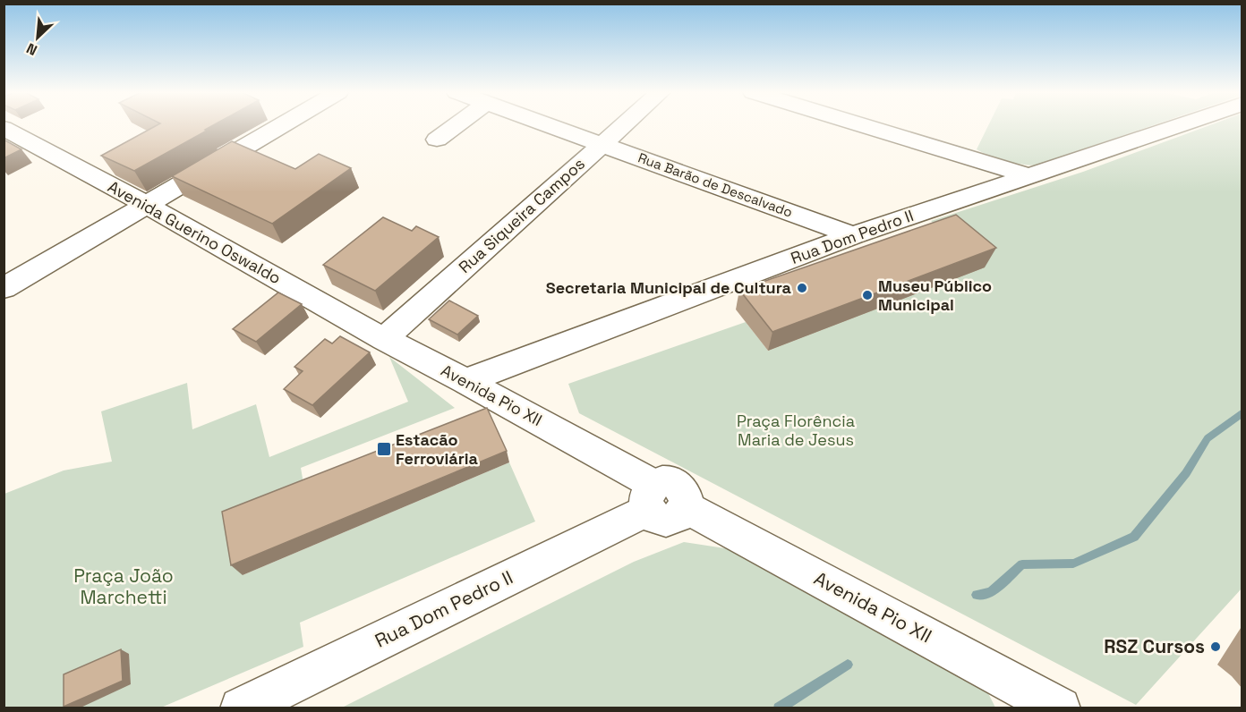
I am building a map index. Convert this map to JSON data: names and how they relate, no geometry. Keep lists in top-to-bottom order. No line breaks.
{"streets":{"street":["Rua Barão de Descalvado","Rua Siqueira Campos","Avenida Guerino Oswaldo","Rua Dom Pedro II","Avenida Pio XII"]},"crossings":[["Rua Barão de Descalvado","Rua Siqueira Campos"],["Rua Barão de Descalvado","Rua Dom Pedro II"],["Rua Siqueira Campos","Avenida Guerino Oswaldo"],["Rua Siqueira Campos","Avenida Pio XII"],["Avenida Guerino Oswaldo","Avenida Pio XII"],["Rua Dom Pedro II","Avenida Pio XII"]],"parks":["Praça Florência Maria de Jesus","Praça João Marchetti"],"places":{"other":["Secretaria Municipal de Cultura","Museu Público Municipal","RSZ Cursos"],"transit":["Estacão Ferroviária"]},"north":"bottom left"}
